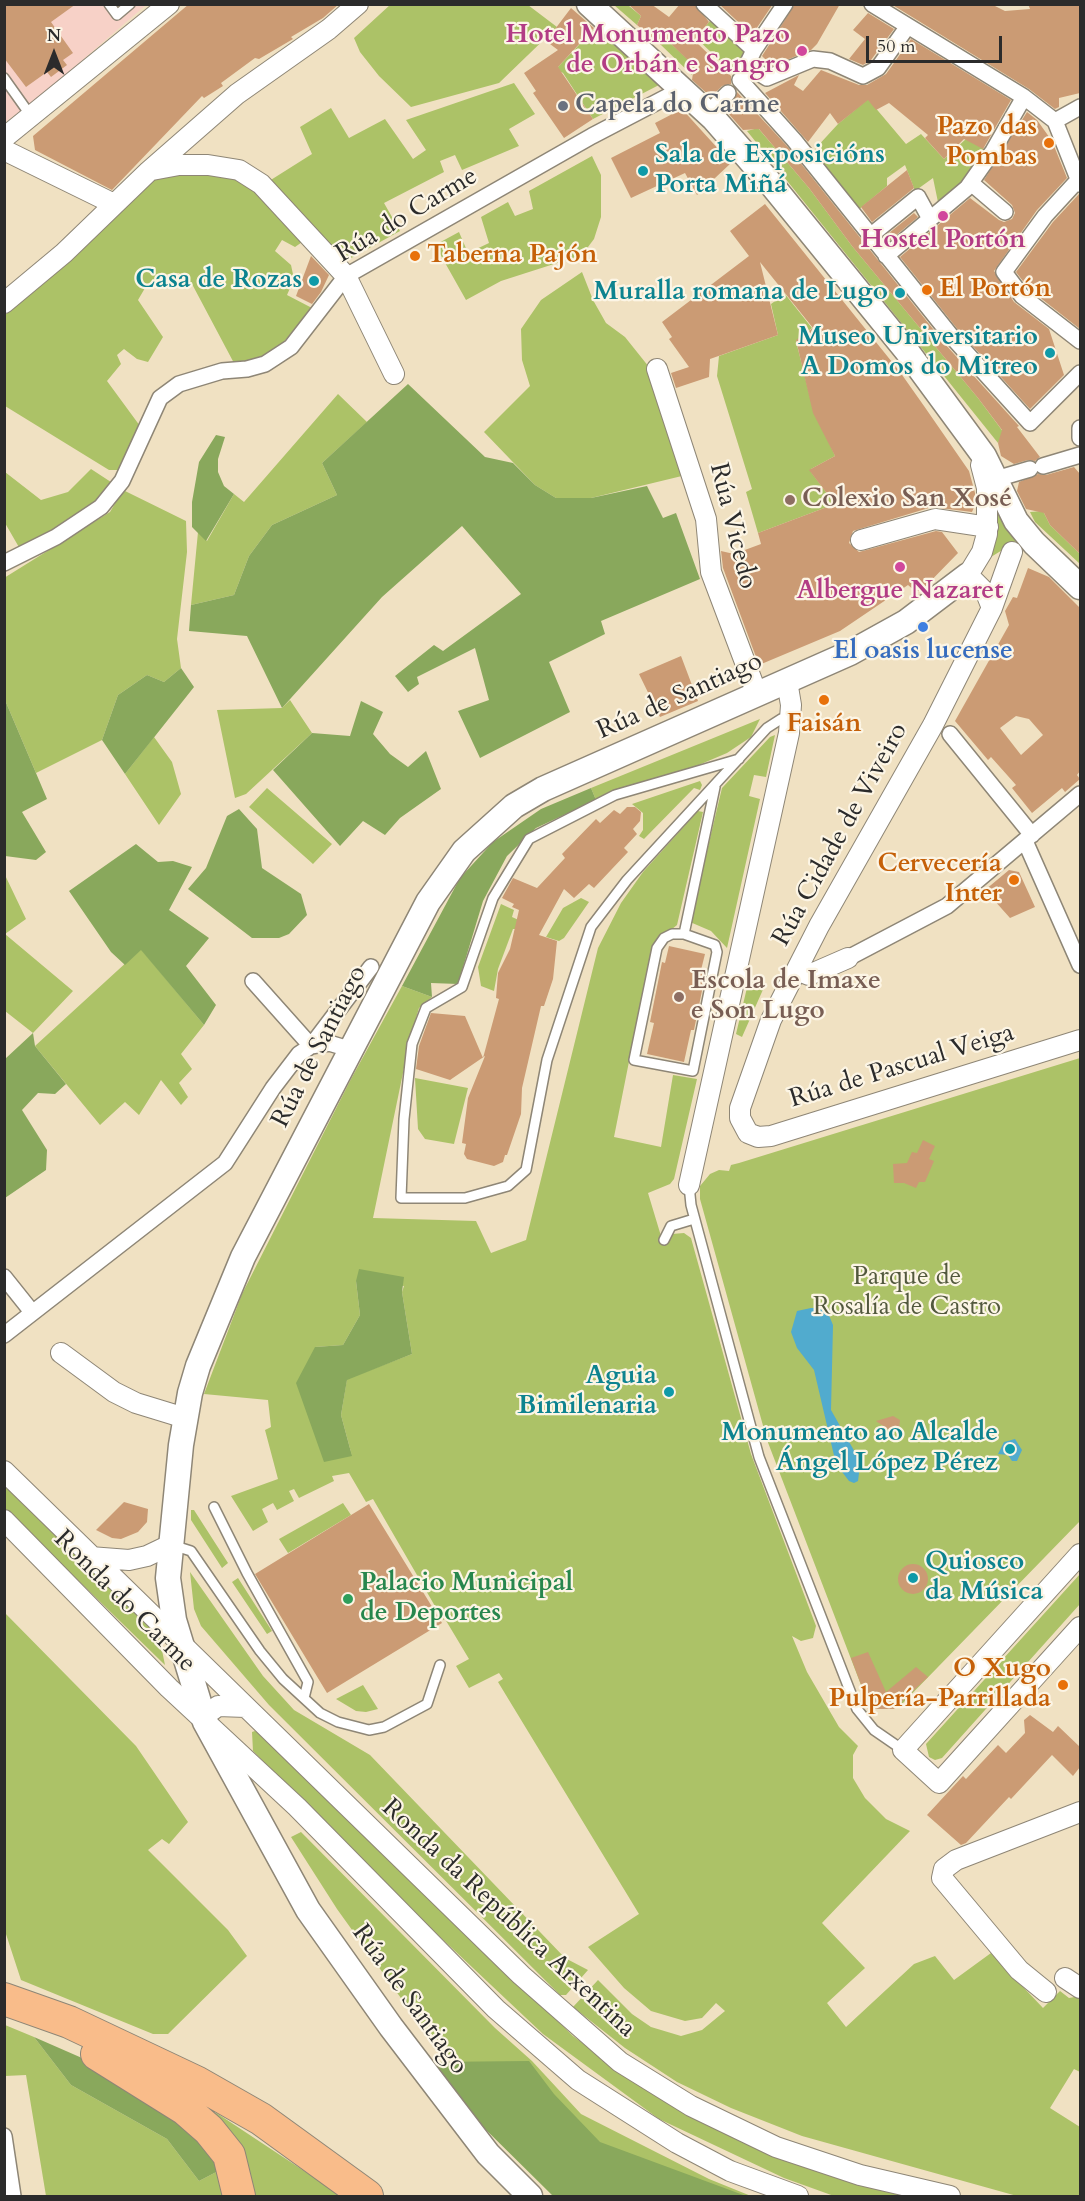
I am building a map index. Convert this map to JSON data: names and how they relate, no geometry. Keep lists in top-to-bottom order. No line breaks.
{"streets":{"street":["Rúa do Carme","Rúa Vicedo","Rúa de Santiago","Rúa Cidade de Viveiro","Rúa de Pascual Veiga","Ronda do Carme","Ronda da República Arxentina"]},"crossings":[["Rúa Vicedo","Rúa de Santiago"],["Rúa de Santiago","Rúa Cidade de Viveiro"],["Rúa de Santiago","Ronda do Carme"],["Rúa de Santiago","Ronda da República Arxentina"],["Rúa Cidade de Viveiro","Rúa de Pascual Veiga"],["Ronda do Carme","Ronda da República Arxentina"]],"parks":["Parque de Rosalía de Castro"],"places":["Hotel Monumento Pazo de Orbán e Sangro","Capela do Carme","Pazo das Pombas","Sala de Exposicións Porta Miñá","Hostel Portón","Taberna Pajón","Casa de Rozas","El Portón","Muralla romana de Lugo","Museo Universitario A Domos do Mitreo","Colexio San Xosé","Albergue Nazaret","El oasis lucense","Faisán","Cervecería Inter","Escola de Imaxe e Son Lugo","Aguia Bimilenaria","Monumento ao Alcalde Ángel López Pérez","Quiosco da Música","Palacio Municipal de Deportes","O Xugo Pulpería-Parrillada"],"scale_bar":"50 m","north":"top"}
